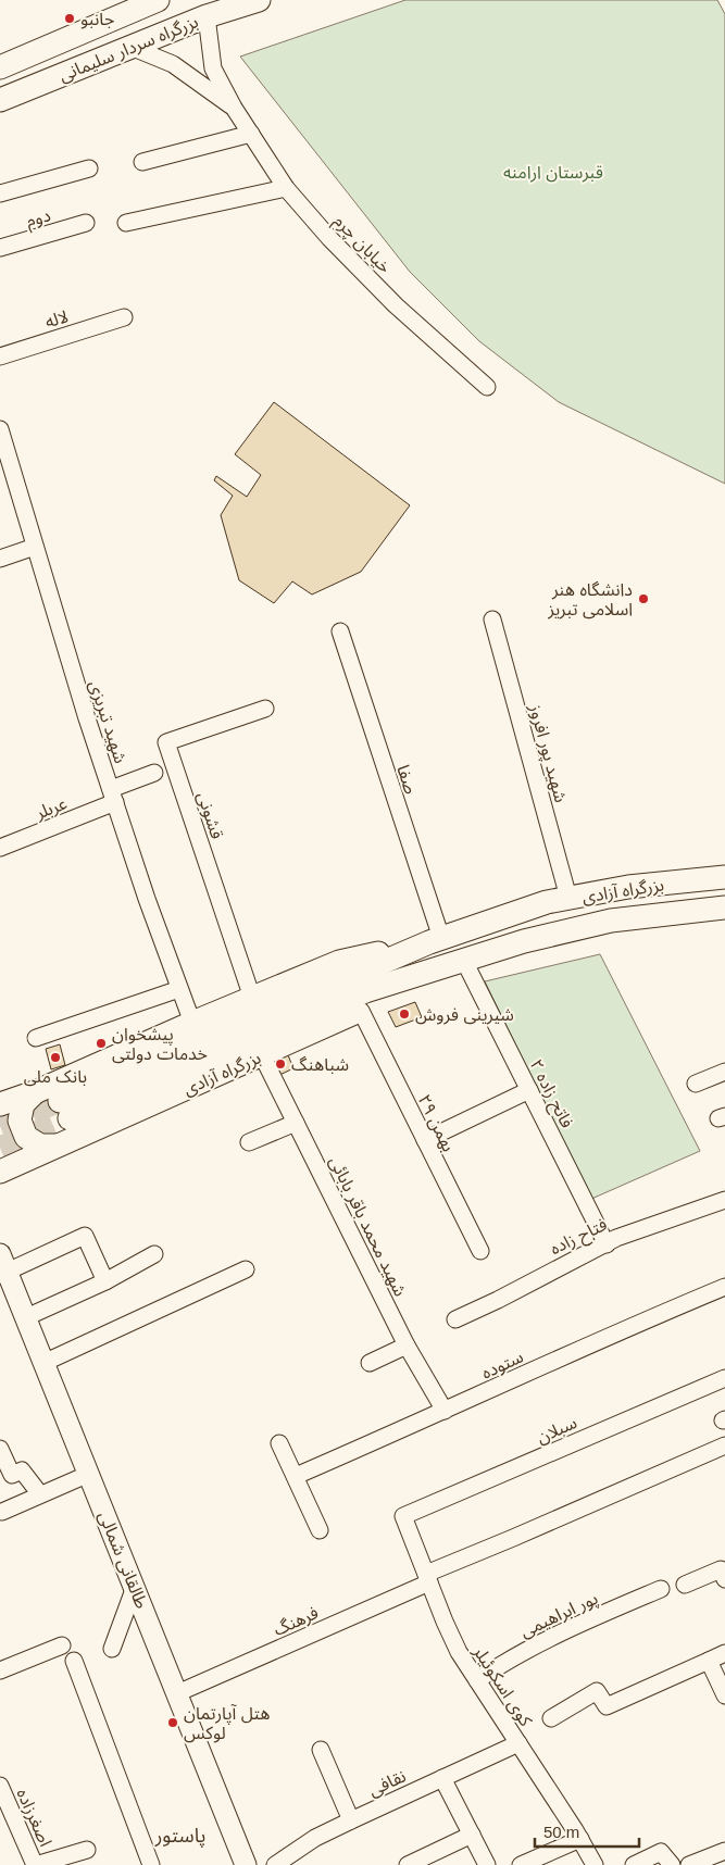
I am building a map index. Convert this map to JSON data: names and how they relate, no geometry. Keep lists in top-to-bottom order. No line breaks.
{"streets":{"highway":["بزرگراه سردار سلیمانی","بزرگراه آزادی"],"main road":["طالقانی شمالی"],"street":["دوم","خیابان چرم","لاله","شهید تبریزی","شهید پور افروز","صفا","عربلر","قشونی","فاتح زاده ۲","۲۹ بهمن","شهید محمد باقر بابائی","فتاح زاده","ستوده","سبلان","پور ابراهیمی","فرهنگ","کوی اسکوئیلر","نقافی","اصغرزاده"]},"crossings":[["شهید تبریزی","عربلر"],["شهید تبریزی","بزرگراه آزادی"],["شهید پور افروز","بزرگراه آزادی"],["صفا","بزرگراه آزادی"],["قشونی","بزرگراه آزادی"],["بزرگراه آزادی","فاتح زاده ۲"],["بزرگراه آزادی","۲۹ بهمن"],["بزرگراه آزادی","شهید محمد باقر بابائی"],["فاتح زاده ۲","فتاح زاده"],["شهید محمد باقر بابائی","ستوده"],["سبلان","کوی اسکوئیلر"],["طالقانی شمالی","فرهنگ"],["پور ابراهیمی","کوی اسکوئیلر"],["فرهنگ","کوی اسکوئیلر"],["کوی اسکوئیلر","نقافی"]],"districts":["پاستور"],"parks":["قبرستان ارامنه"],"places":["جانبو","دانشگاه هنر اسلامی تبریز","شیرینی فروش","پیشخوان خدمات دولتی","بانک ملی","شباهنگ","هتل آپارتمان لوکس"],"scale_bar":"50 m"}
